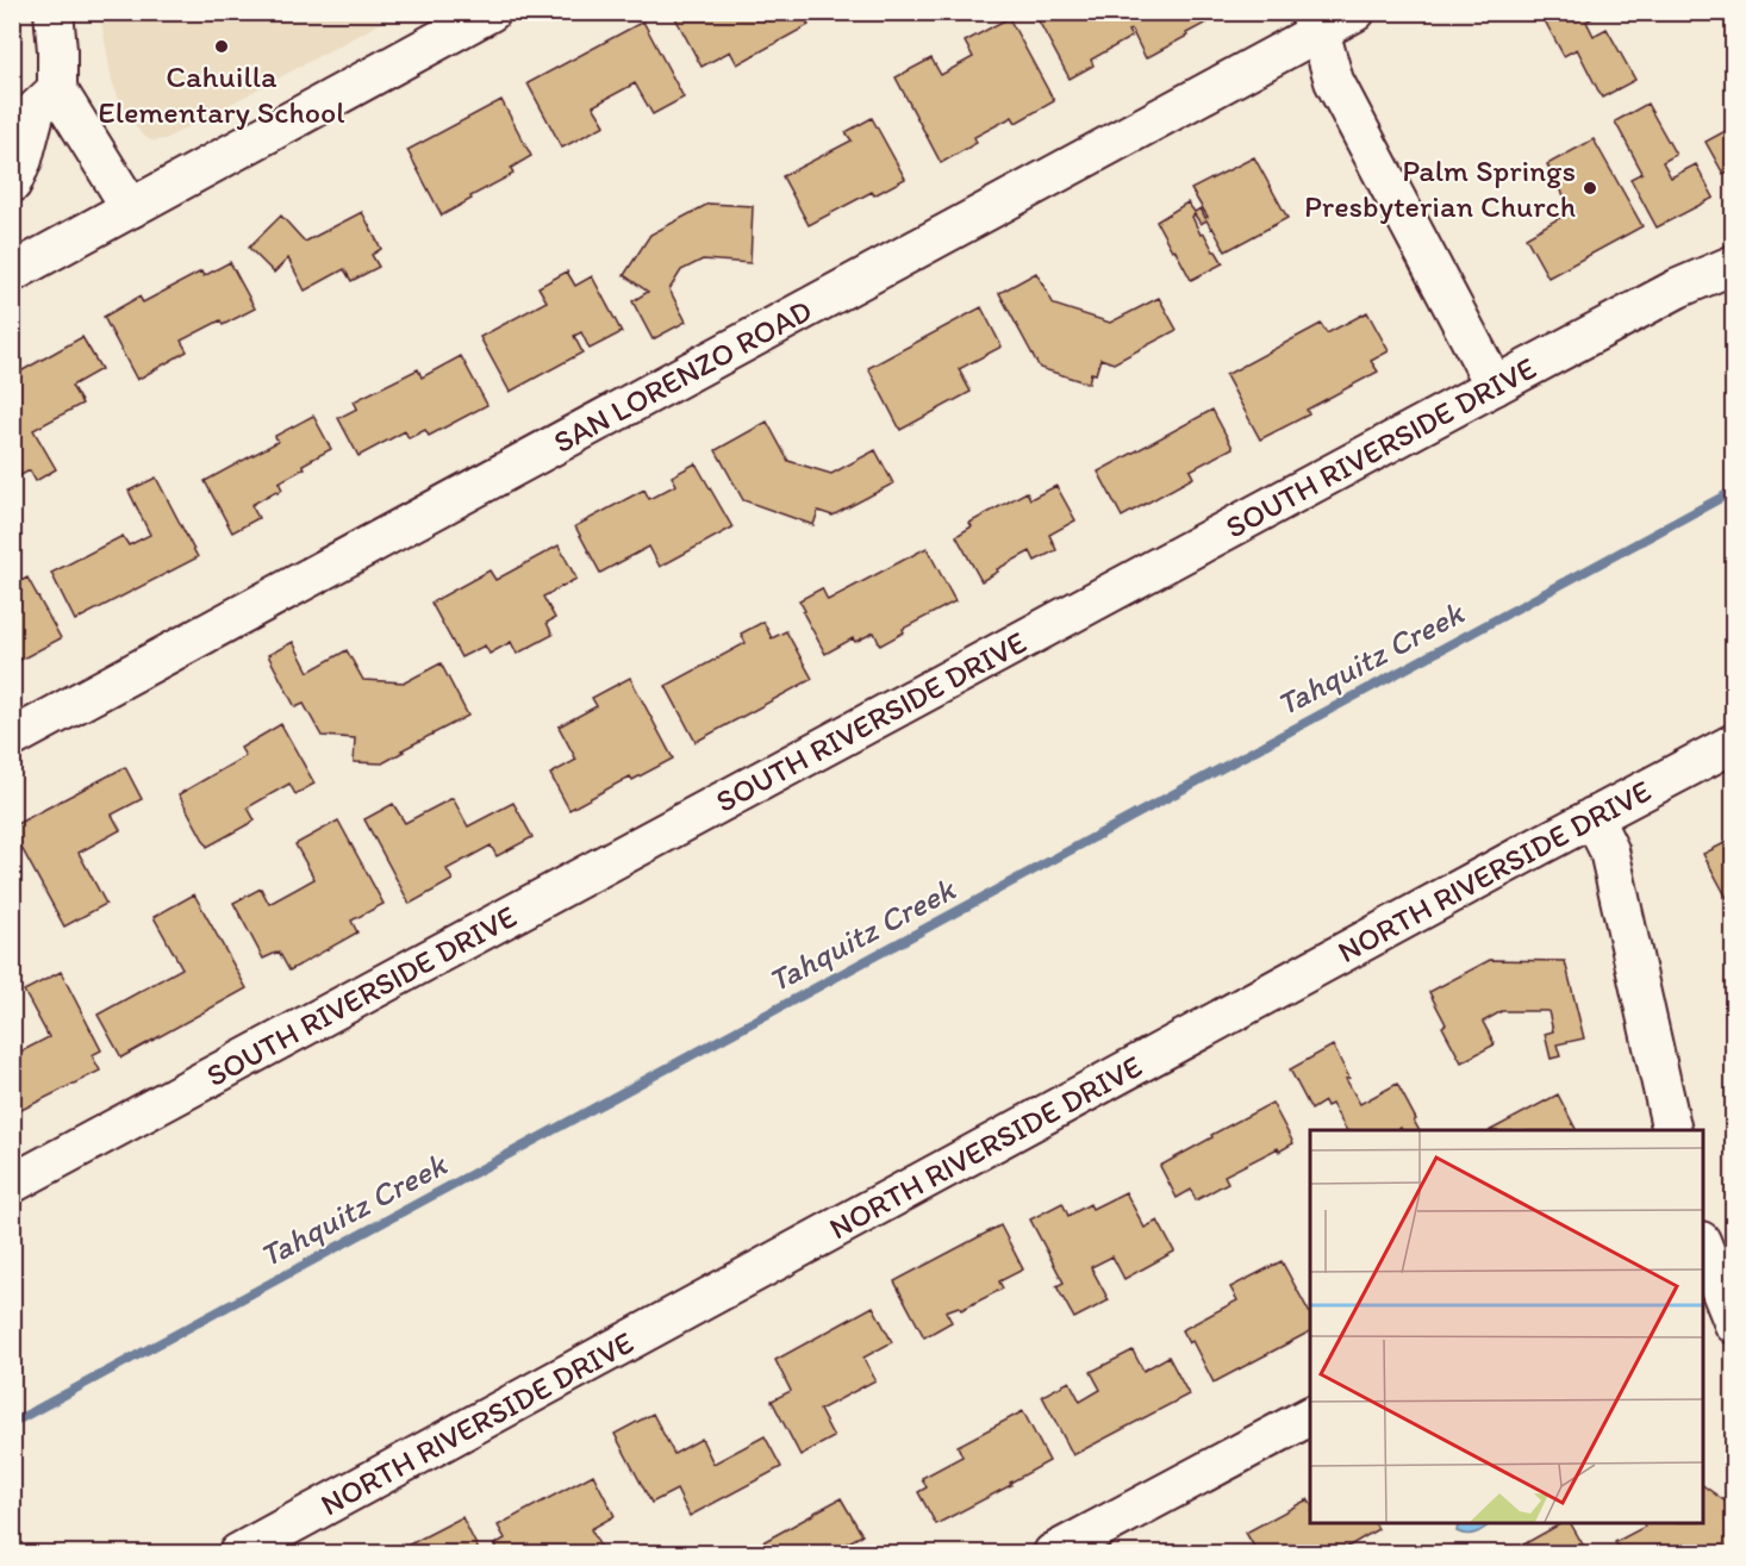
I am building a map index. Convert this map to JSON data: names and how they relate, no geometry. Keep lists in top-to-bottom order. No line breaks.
{"streets":{"street":["SAN LORENZO ROAD","SOUTH RIVERSIDE DRIVE","NORTH RIVERSIDE DRIVE"]},"water":["Tahquitz Creek"],"places":["Cahuilla Elementary School","Palm Springs Presbyterian Church"]}
